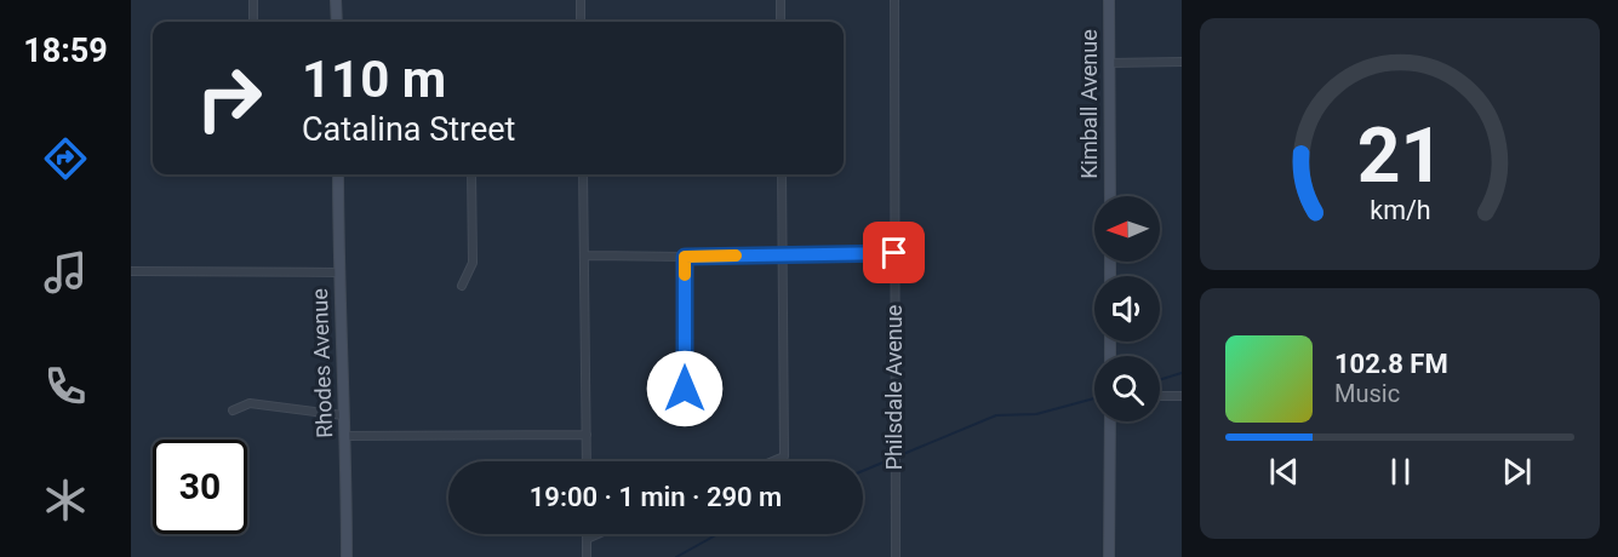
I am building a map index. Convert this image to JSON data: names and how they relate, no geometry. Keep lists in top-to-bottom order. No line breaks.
{"streets":{"main road":["Kimball Avenue","Rhodes Avenue"],"street":["Philsdale Avenue"]},"north":"left","page":{"tabs":"18:59","turn":["110 m","Catalina Street"],"song":["102.8 FM","Music"],"limit":"30","trip":"19:00 · 1 min · 290 m","gauge":["21","km/h"]}}
